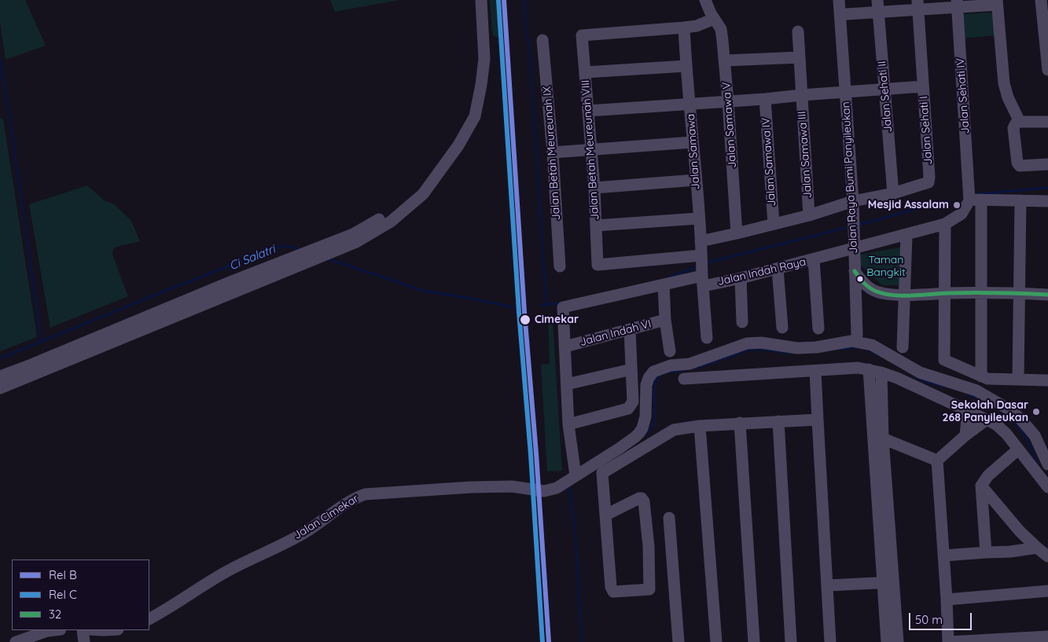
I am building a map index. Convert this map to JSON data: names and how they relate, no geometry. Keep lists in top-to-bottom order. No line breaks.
{"streets":{"street":["Jalan Sehati IV","Jalan Sehati II","Jalan Samawa V","Jalan Sehati I","Jalan Betah Meureunah VIII","Jalan Samawa","Jalan Betah Meureunah IX","Jalan Samawa III","Jalan Samawa IV","Jalan Raya Bumi Panyileukan","Jalan Indah Raya","Jalan Indah VI","Jalan Cimekar"]},"crossings":[["Jalan Sehati IV","Jalan Indah Raya"],["Jalan Sehati II","Jalan Sehati I"],["Jalan Samawa V","Jalan Sehati I"],["Jalan Sehati I","Jalan Samawa"],["Jalan Sehati I","Jalan Samawa III"],["Jalan Sehati I","Jalan Samawa IV"],["Jalan Sehati I","Jalan Raya Bumi Panyileukan"],["Jalan Betah Meureunah VIII","Jalan Samawa"],["Jalan Samawa","Jalan Indah Raya"],["Jalan Raya Bumi Panyileukan","Jalan Indah Raya"],["Jalan Indah Raya","Jalan Indah VI"]],"water":["Ci Salatri"],"parks":["Taman Bangkit"],"places":["Mesjid Assalam","Cimekar","Sekolah Dasar 268 Panyileukan"],"lines":["rail line B","rail line C","transit line 32"],"legend":["Rel B","Rel C","32"],"scale_bar":"50 m"}
